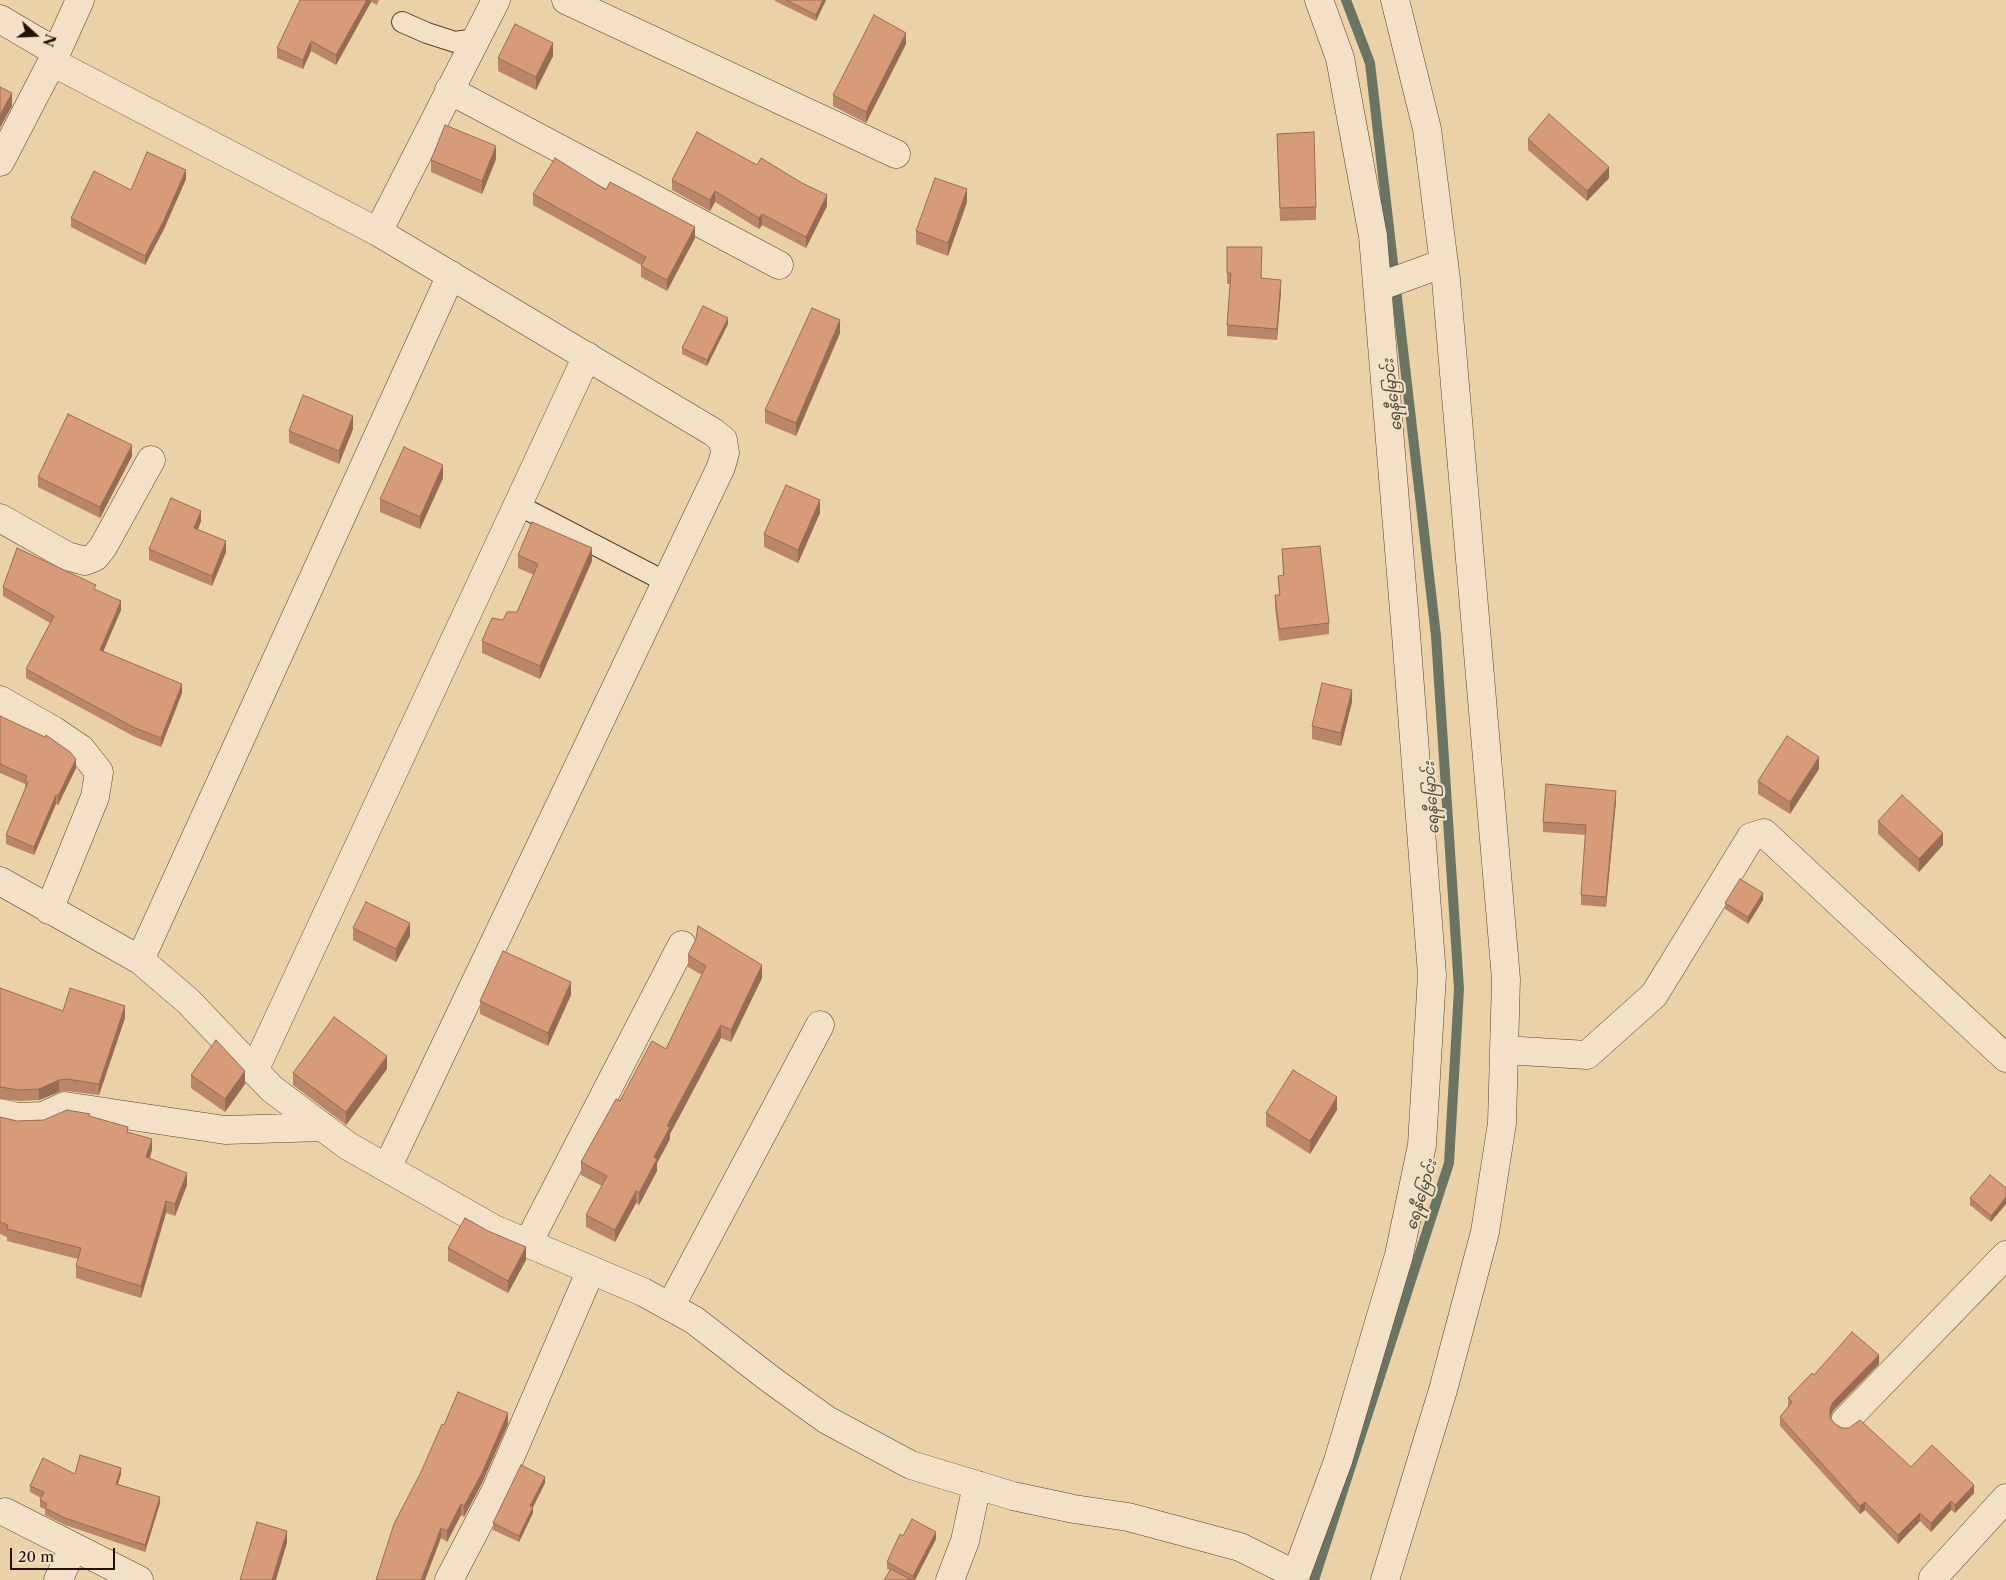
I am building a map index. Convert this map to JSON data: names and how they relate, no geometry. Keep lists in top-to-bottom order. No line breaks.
{"water":["ရေနီမြောင်း"],"scale_bar":"20 m","north":"right"}
